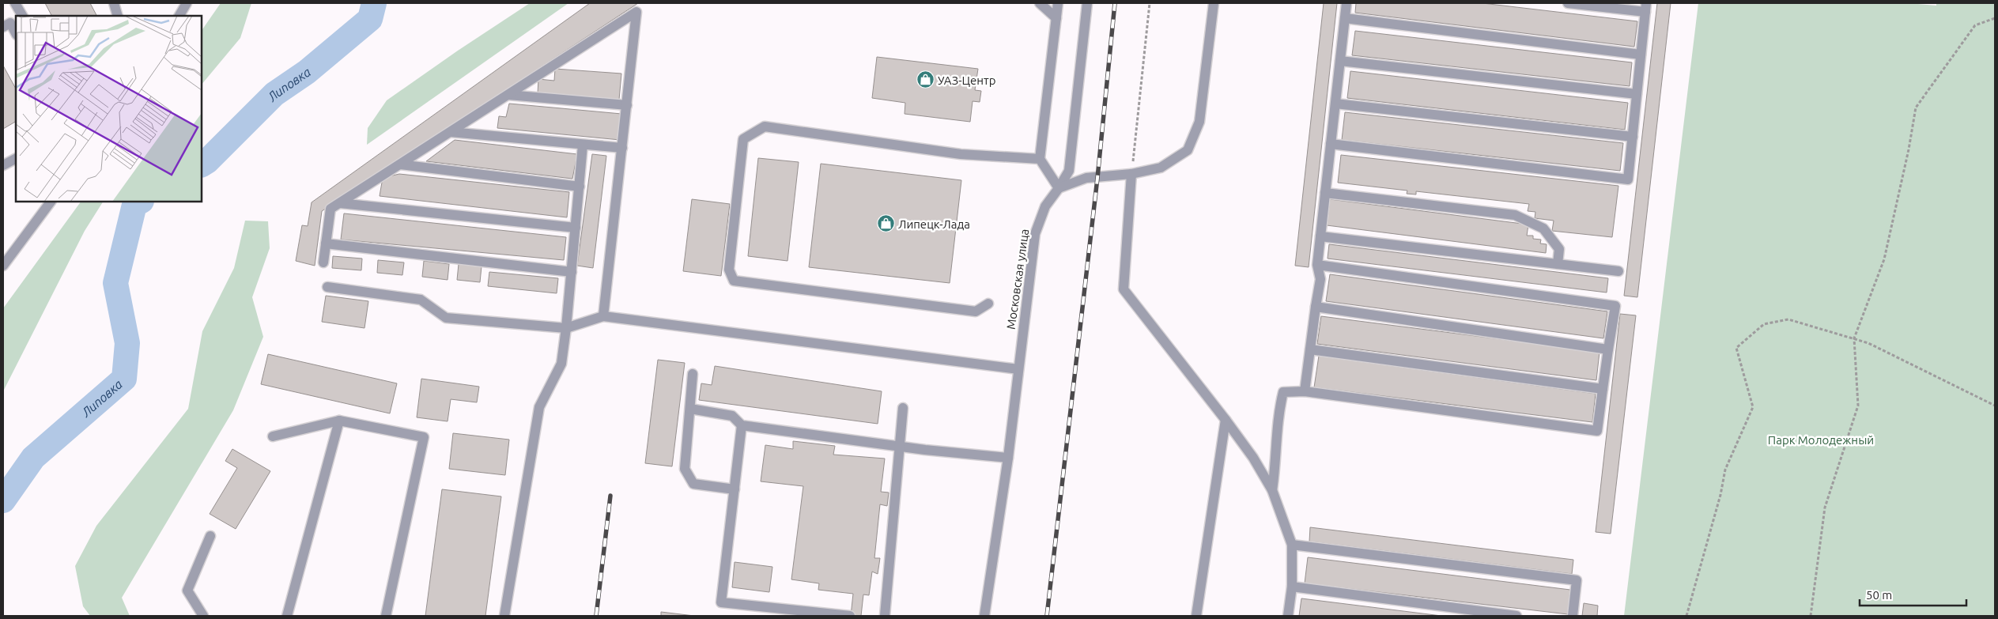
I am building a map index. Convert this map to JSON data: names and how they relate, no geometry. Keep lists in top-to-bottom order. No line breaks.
{"streets":{"street":["Московская улица"]},"water":["Липовка"],"parks":["Парк Молодежный"],"places":{"shop":["УАЗ-Центр","Липецк-Лада"]},"scale_bar":"50 m"}
